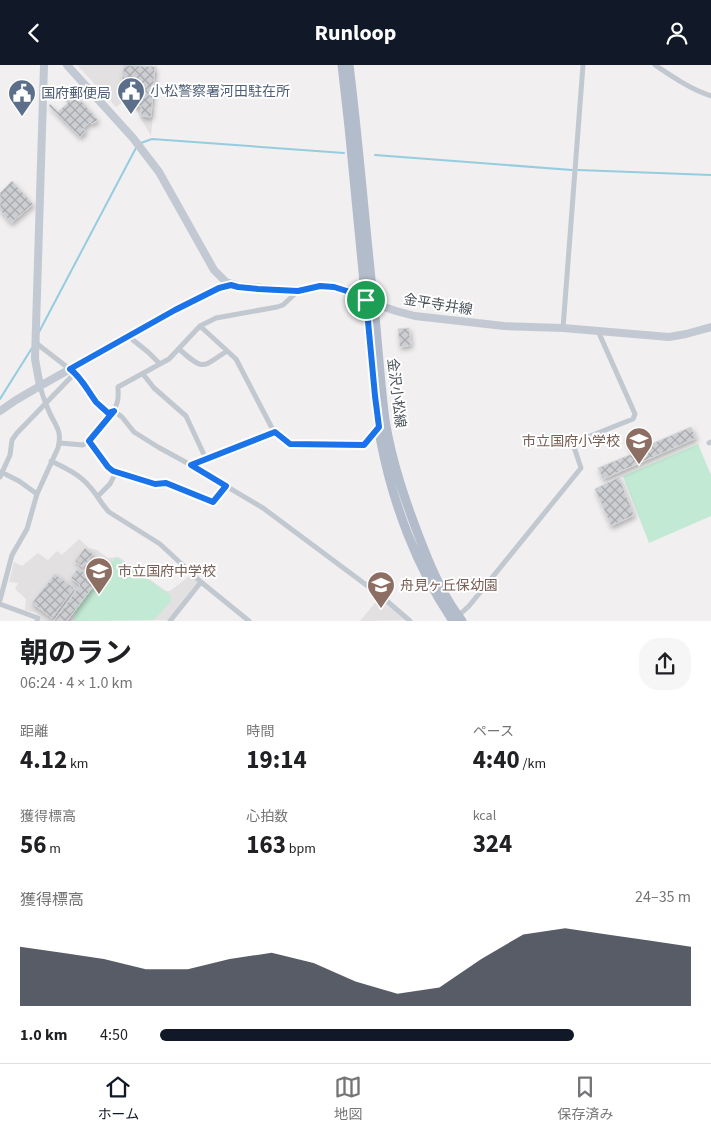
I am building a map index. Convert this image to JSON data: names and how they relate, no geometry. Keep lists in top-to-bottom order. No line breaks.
{"streets":{"main road":["金平寺井線","金沢小松線"]},"crossings":[["金平寺井線","金沢小松線"]],"places":{"public building":["小松警察署河田駐在所","国府郵便局"],"school or university":["市立国府小学校","市立国府中学校","舟見ヶ丘保幼園"]},"page":{"header":"Runloop","heading":["朝のラン","06:24 · 4 × 1.0 km"],"stats":[["距離","4.12 km"],["時間","19:14"],["ペース","4:40 /km"],["獲得標高","56 m"],["心拍数","163 bpm"],["kcal","324"]],"chart":["獲得標高","24–35 m"],"list":[{"name":"1.0 km","note":"4:50"}],"tabs":["ホーム","地図","保存済み"]}}
